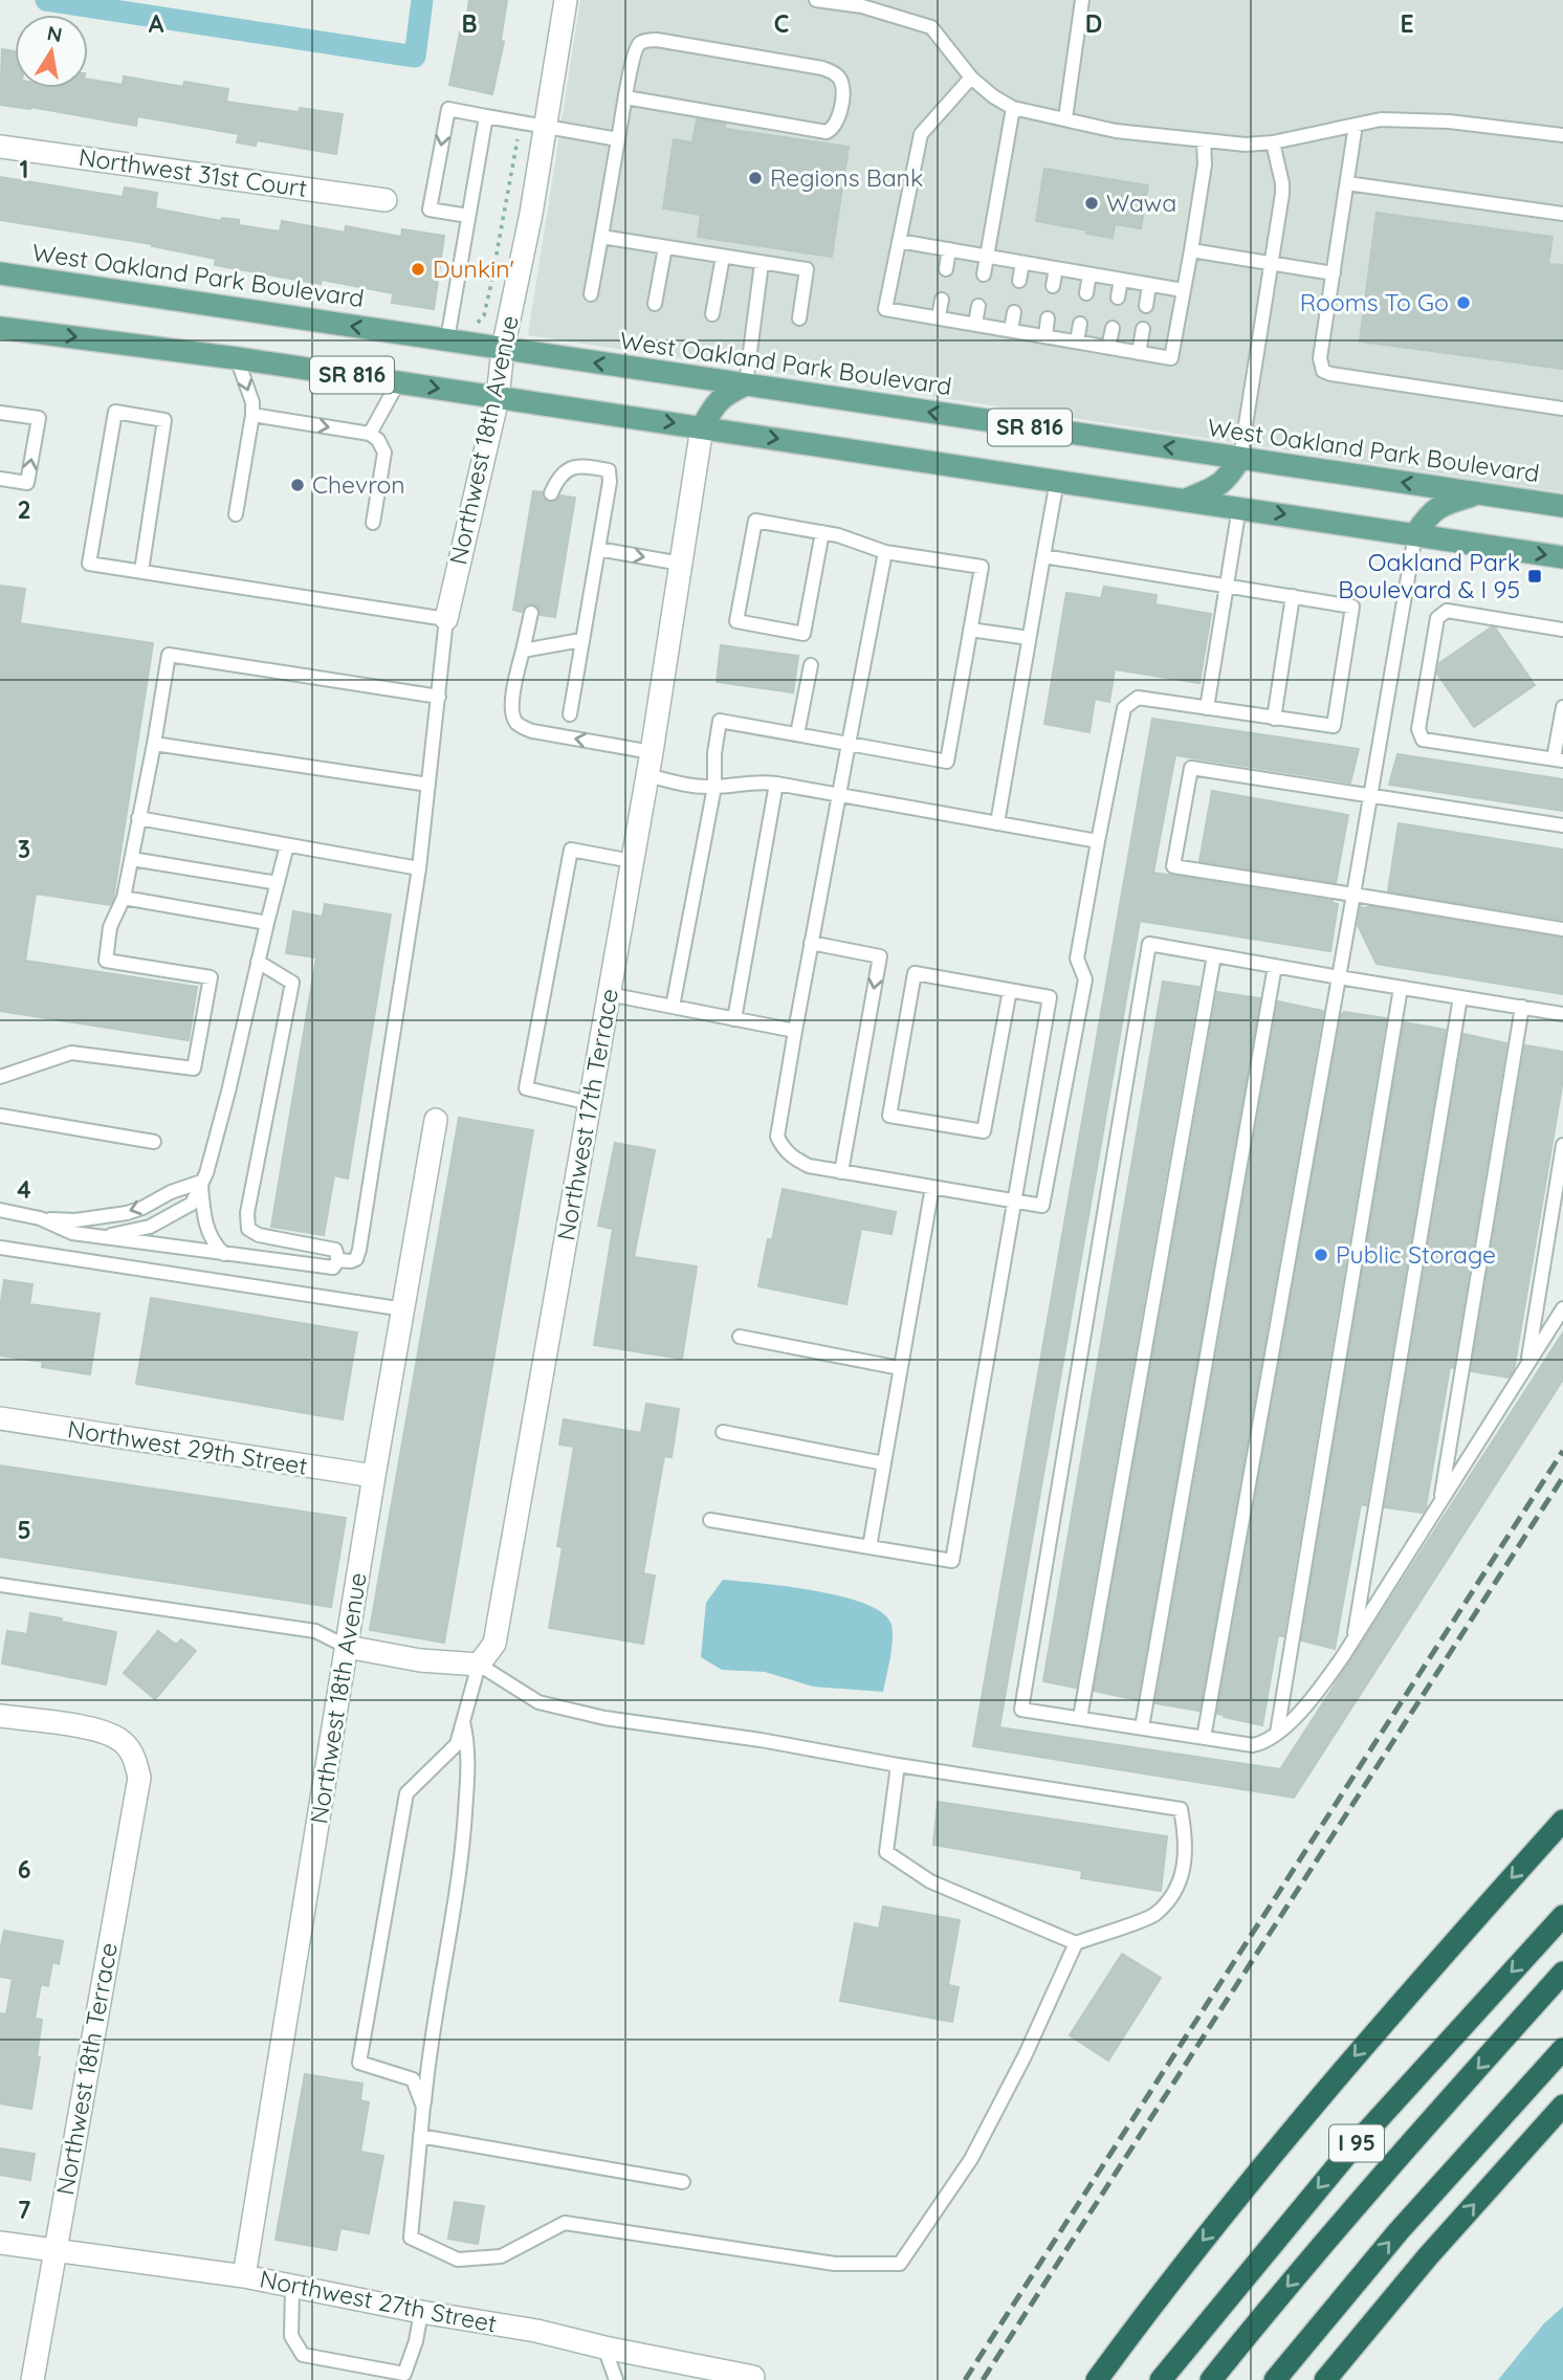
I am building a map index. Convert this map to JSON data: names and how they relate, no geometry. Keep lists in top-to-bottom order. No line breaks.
{"streets":{"highway":["I 95"],"main road":["West Oakland Park Boulevard","SR 816"],"street":["Northwest 31st Court","Northwest 18th Avenue","Northwest 17th Terrace","Northwest 29th Street","Northwest 18th Terrace","Northwest 27th Street"]},"crossings":[["West Oakland Park Boulevard","Northwest 18th Avenue"],["SR 816","Northwest 18th Avenue"],["SR 816","Northwest 17th Terrace"],["Northwest 18th Avenue","Northwest 29th Street"],["Northwest 18th Avenue","Northwest 27th Street"],["Northwest 18th Terrace","Northwest 27th Street"]],"places":{"other":["Regions Bank","Wawa","Dunkin'","Rooms To Go","Chevron","Public Storage"],"transit":["Oakland Park Boulevard & I 95"]},"north":"top","grid":{"columns":["A","B","C","D","E"],"rows":["1","2","3","4","5","6","7"]}}
